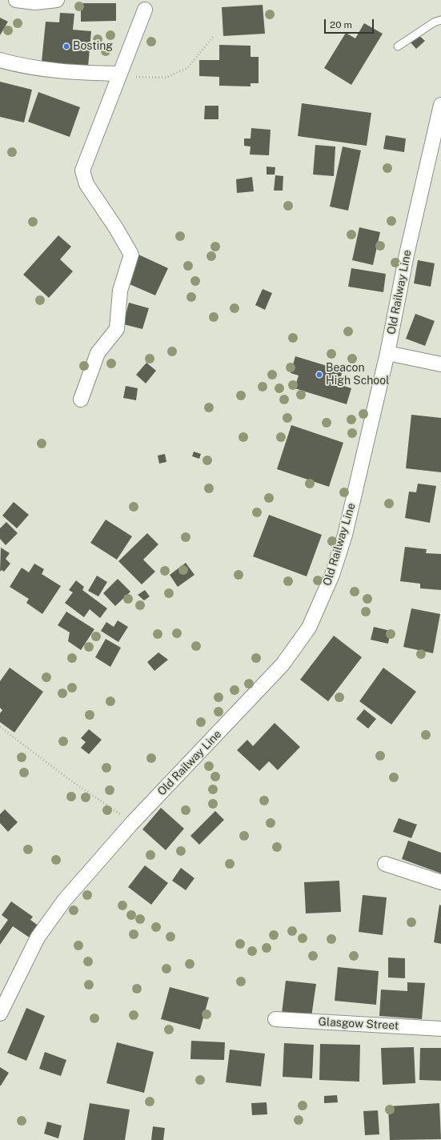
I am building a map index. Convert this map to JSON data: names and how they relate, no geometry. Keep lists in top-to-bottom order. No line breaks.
{"streets":{"street":["Old Railway Line","Glasgow Street"]},"places":["Bosting","Beacon High School"],"scale_bar":"20 m"}
